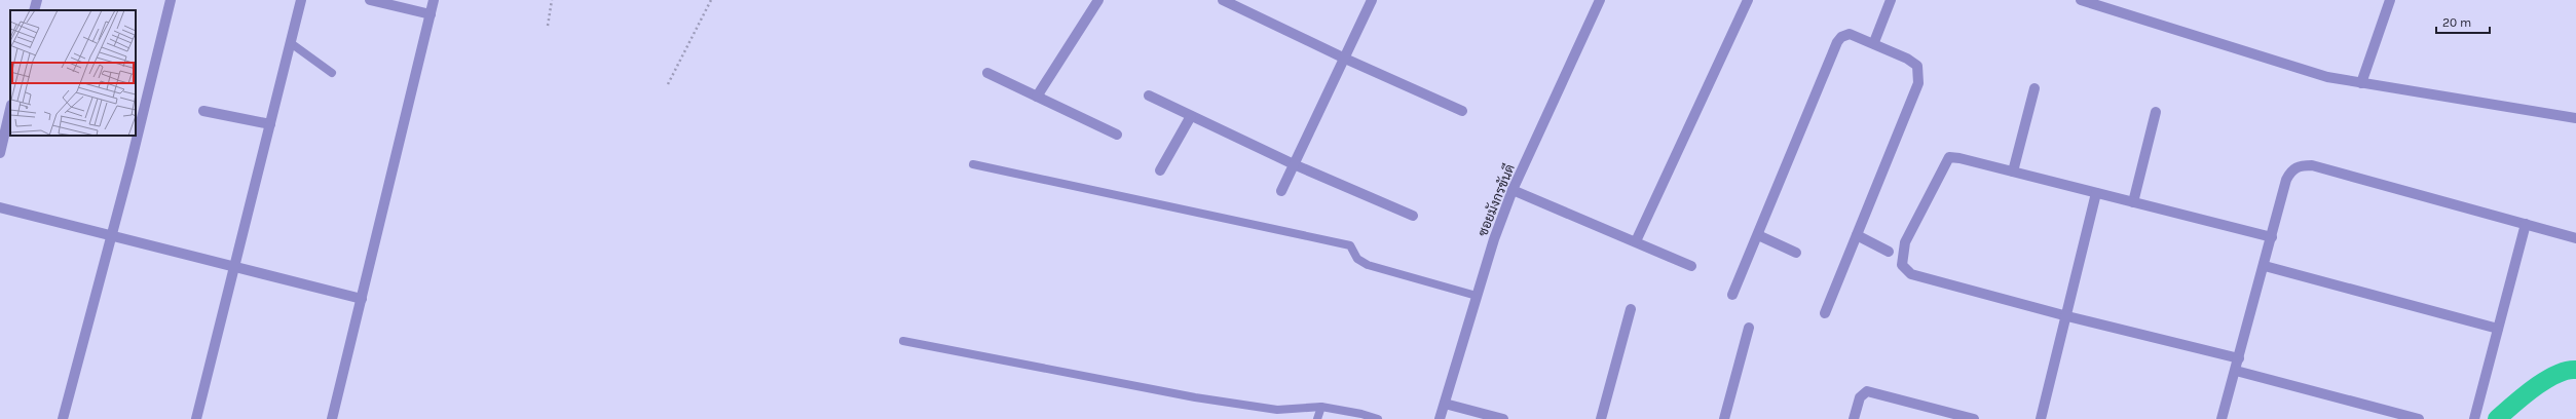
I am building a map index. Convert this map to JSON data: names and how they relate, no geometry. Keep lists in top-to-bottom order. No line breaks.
{"streets":{"street":["ซอยมังกรขันดี"]},"scale_bar":"20 m"}
